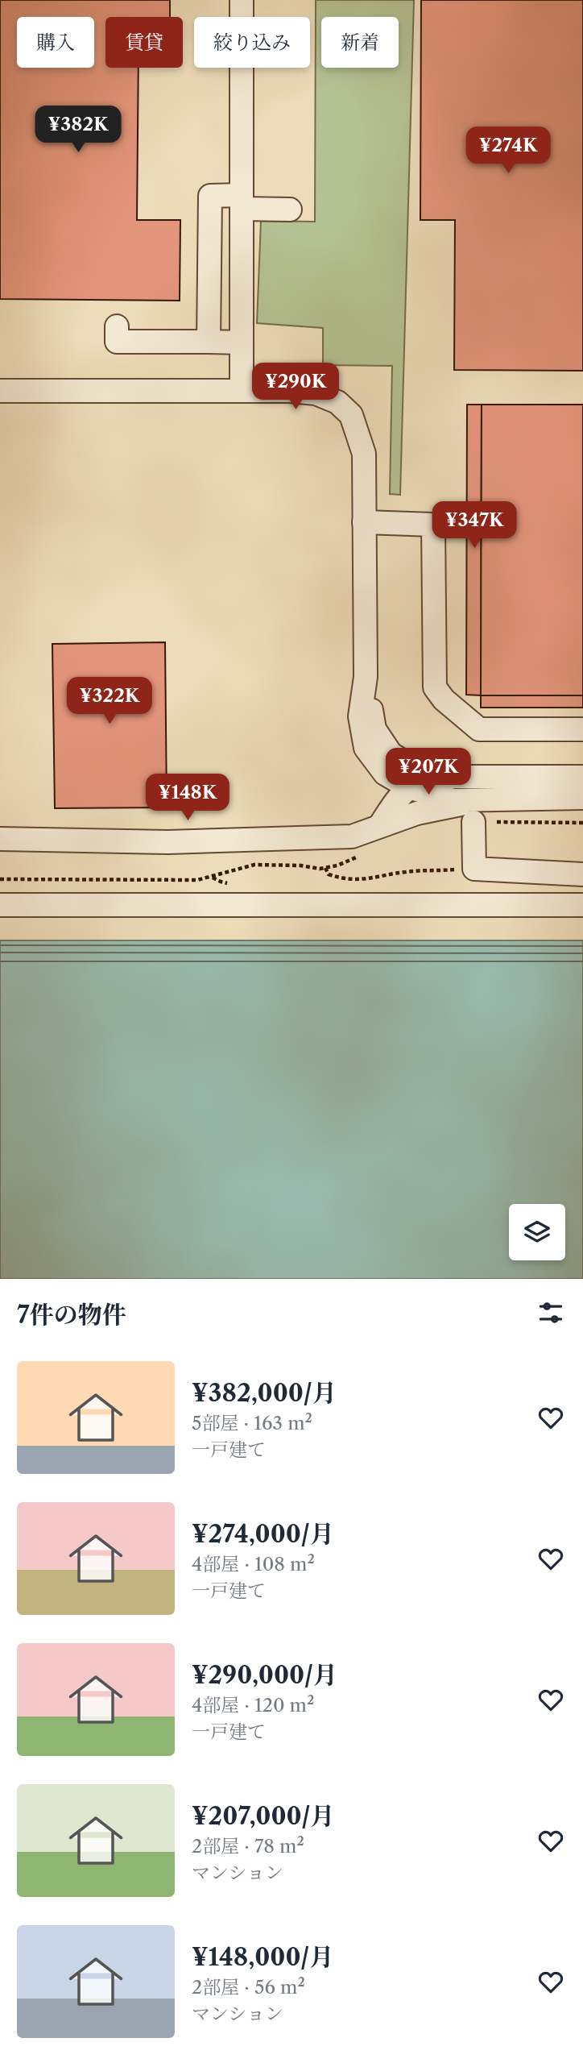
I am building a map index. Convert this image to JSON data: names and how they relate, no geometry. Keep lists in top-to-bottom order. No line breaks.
{"page":{"chip":["購入","賃貸","絞り込み","新着"],"price":["¥382K","¥274K","¥290K","¥347K","¥322K","¥207K","¥148K"],"heading":"7件の物件","list":[{"name":"¥382,000/月","note":"5部屋 · 163 m² · 一戸建て"},{"name":"¥274,000/月","note":"4部屋 · 108 m² · 一戸建て"},{"name":"¥290,000/月","note":"4部屋 · 120 m² · 一戸建て"},{"name":"¥207,000/月","note":"2部屋 · 78 m² · マンション"},{"name":"¥148,000/月","note":"2部屋 · 56 m² · マンション"}]}}
